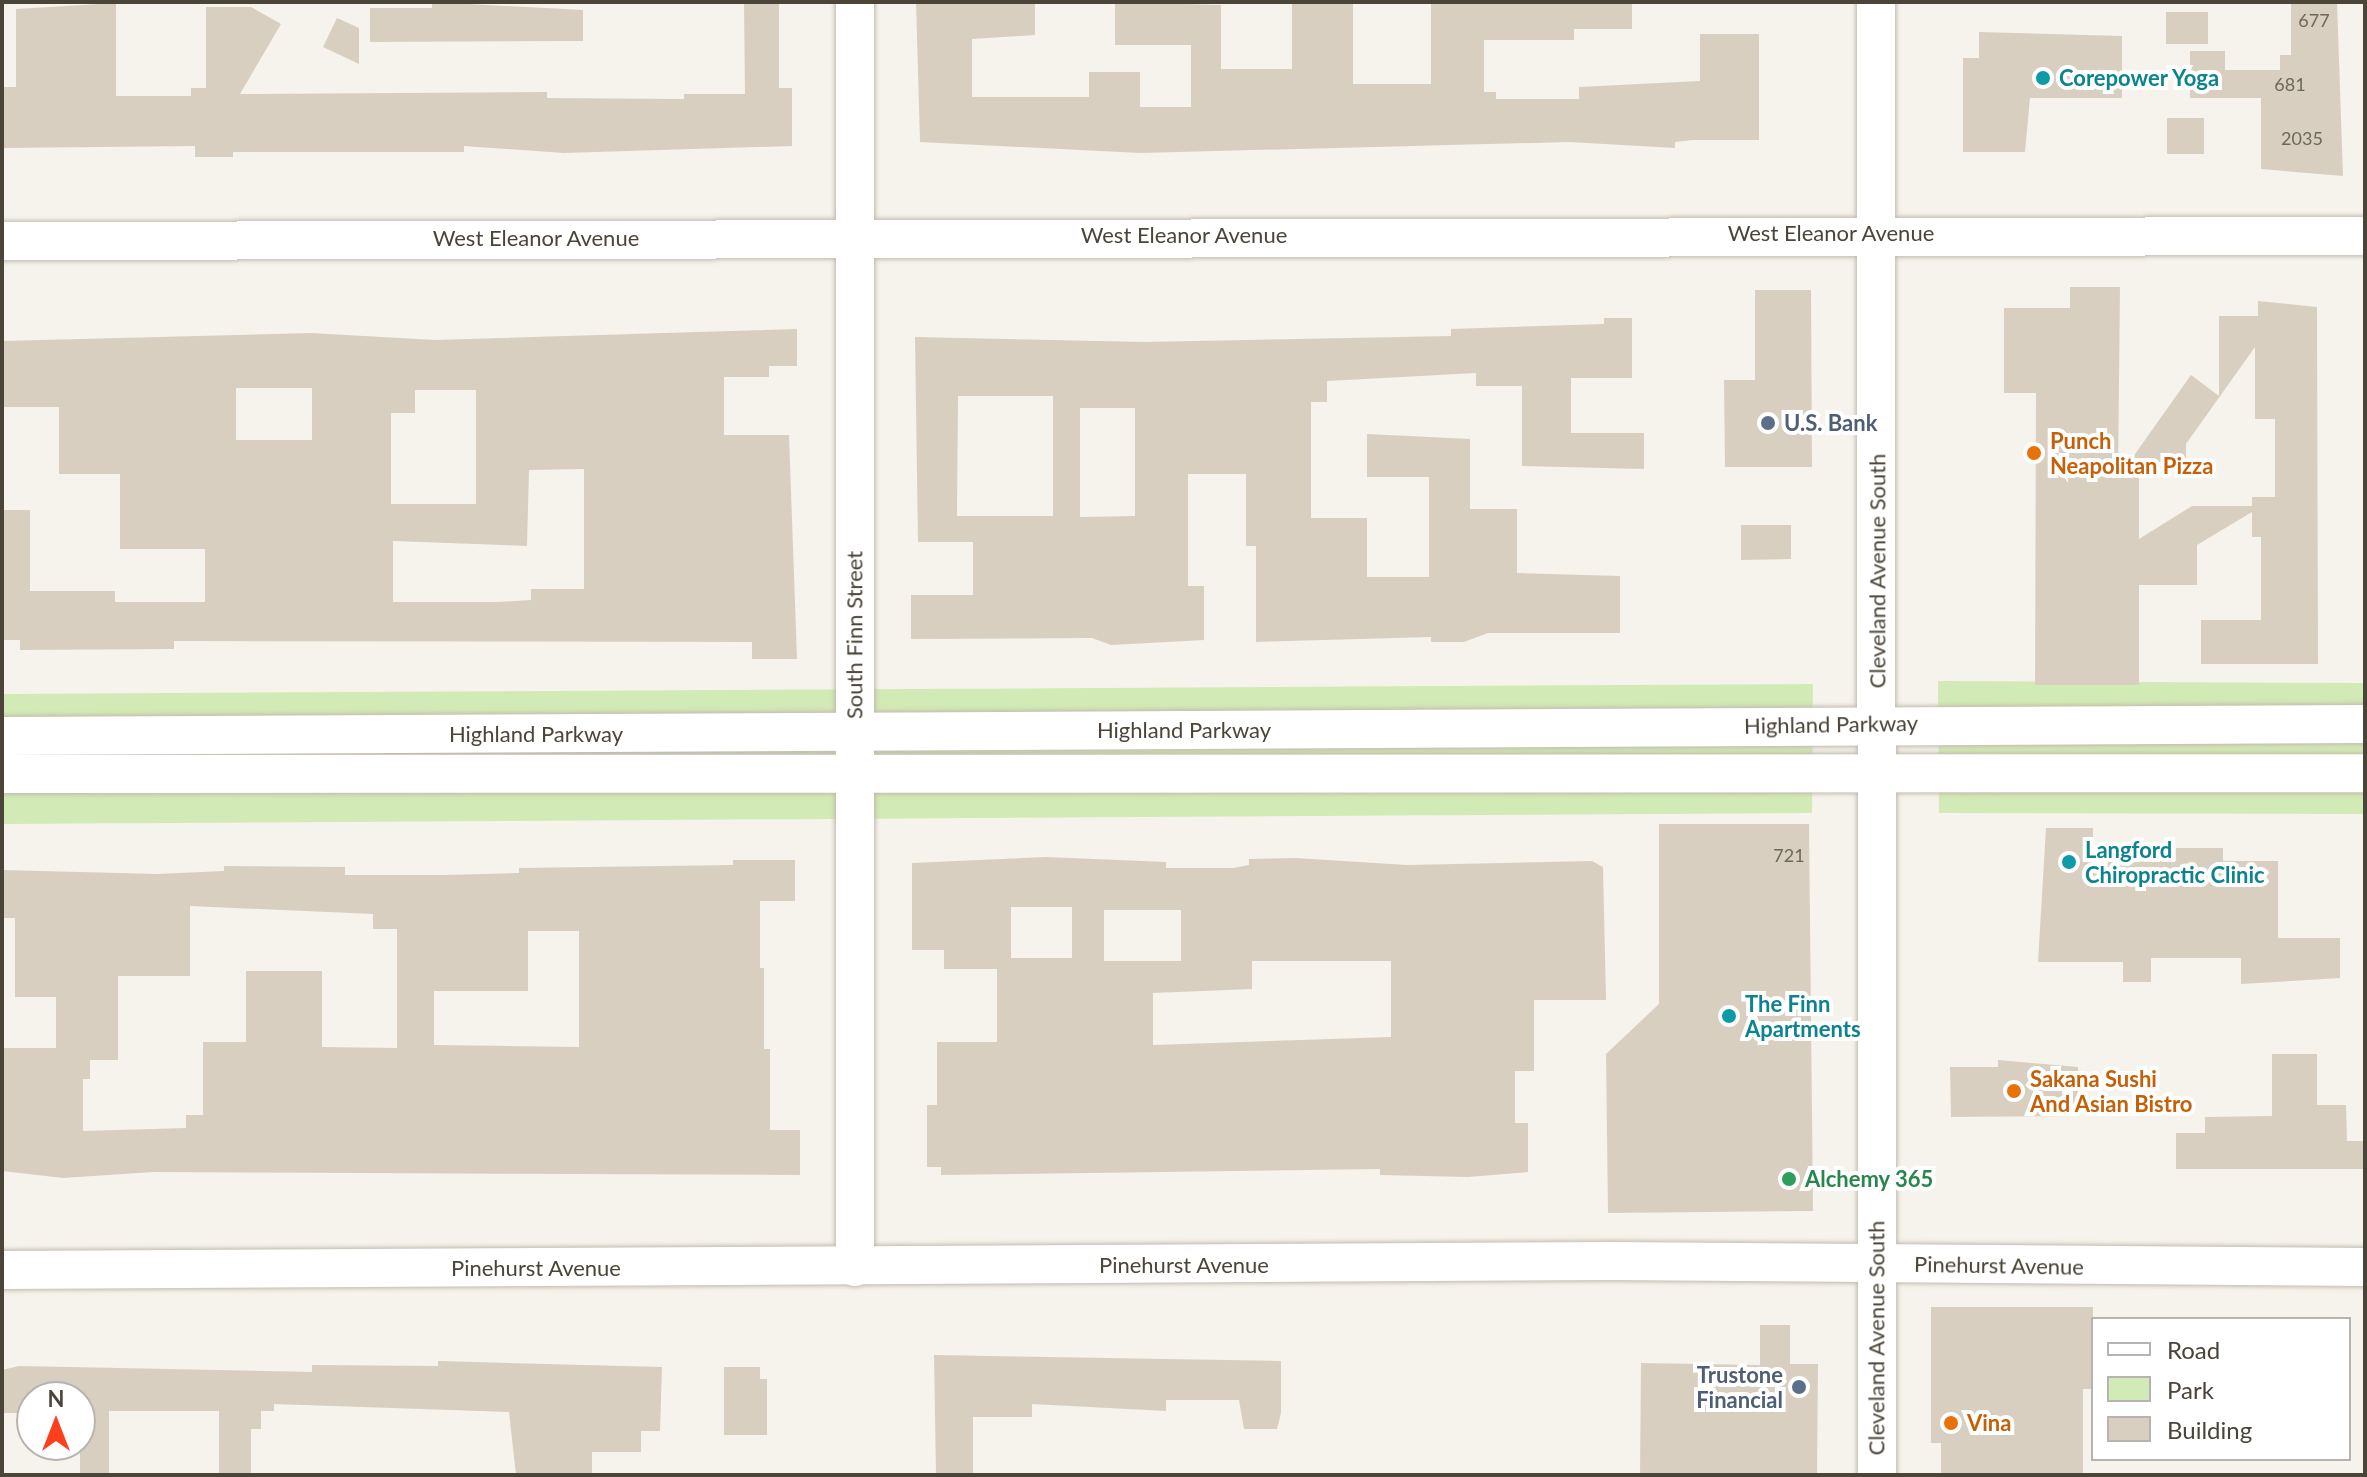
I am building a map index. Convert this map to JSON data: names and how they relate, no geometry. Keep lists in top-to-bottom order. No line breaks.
{"streets":{"street":["West Eleanor Avenue","Cleveland Avenue South","South Finn Street","Highland Parkway","Pinehurst Avenue"]},"crossings":[["West Eleanor Avenue","Cleveland Avenue South"],["West Eleanor Avenue","South Finn Street"],["Cleveland Avenue South","Highland Parkway"],["Cleveland Avenue South","Pinehurst Avenue"],["South Finn Street","Highland Parkway"],["South Finn Street","Pinehurst Avenue"]],"places":["Corepower Yoga","U.S. Bank","Punch Neapolitan Pizza","Langford Chiropractic Clinic","The Finn Apartments","Sakana Sushi And Asian Bistro","Alchemy 365","Trustone Financial","Vina"],"house_numbers":["677","681","2035","721"],"legend":["Road","Park","Building"],"north":"top"}
